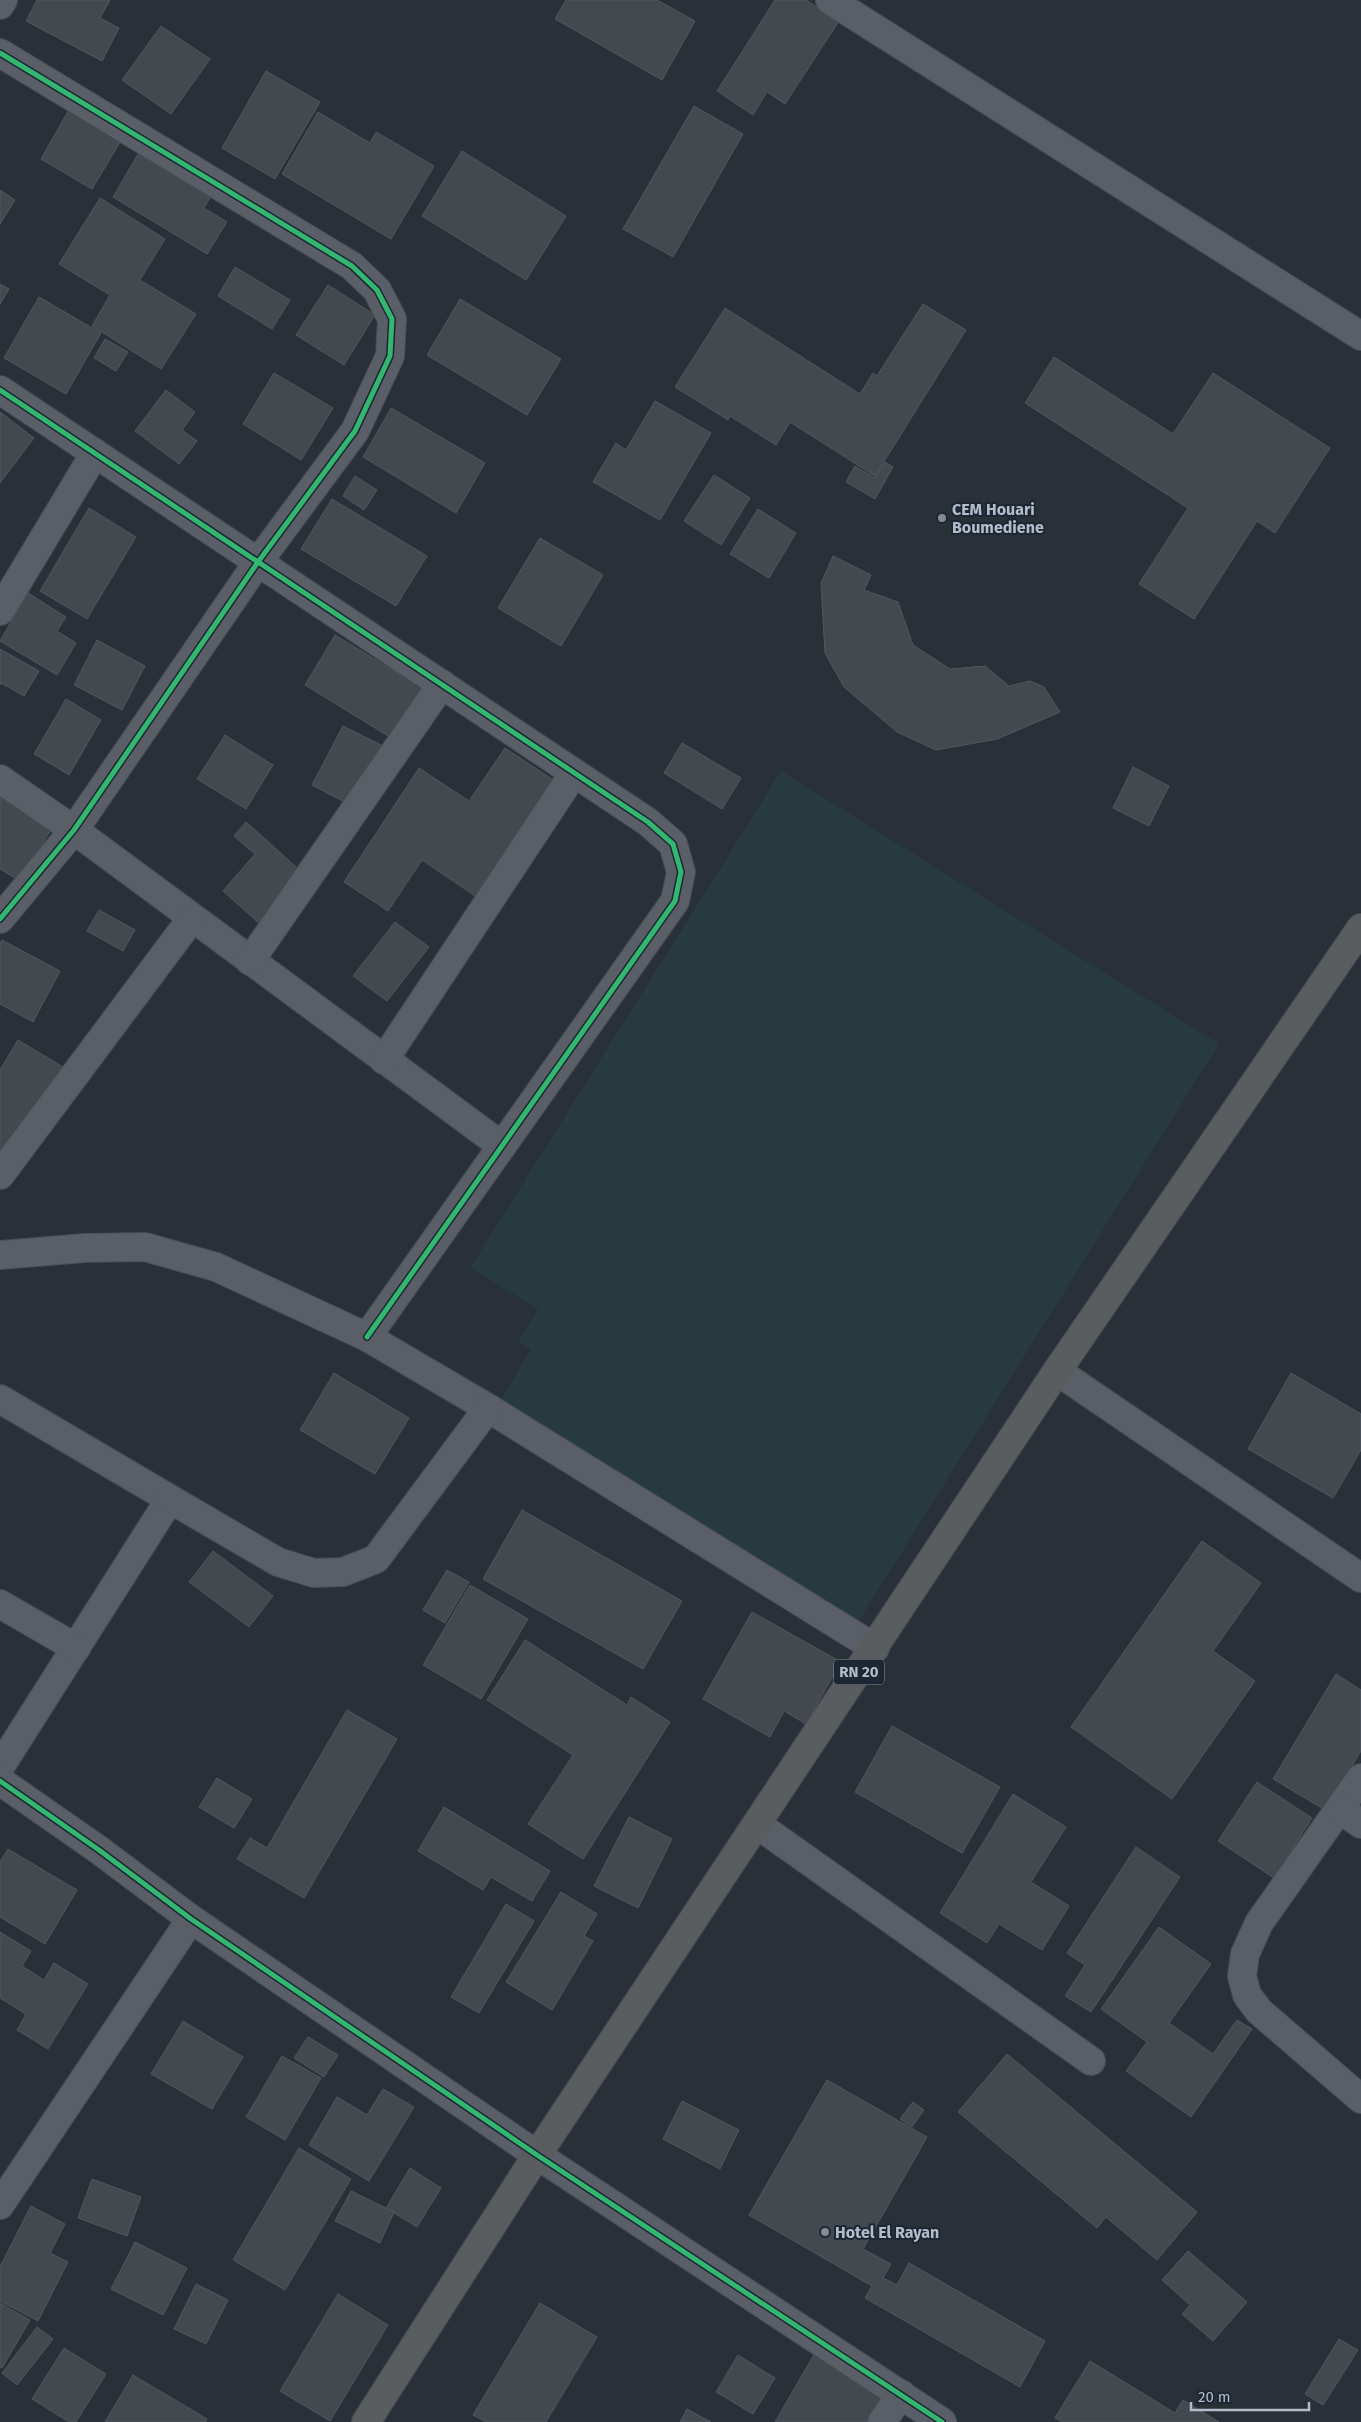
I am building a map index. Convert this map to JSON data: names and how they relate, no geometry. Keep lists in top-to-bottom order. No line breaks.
{"streets":{"highway":["RN 20"]},"places":["CEM Houari Boumediene","Hotel El Rayan"],"scale_bar":"20 m"}
